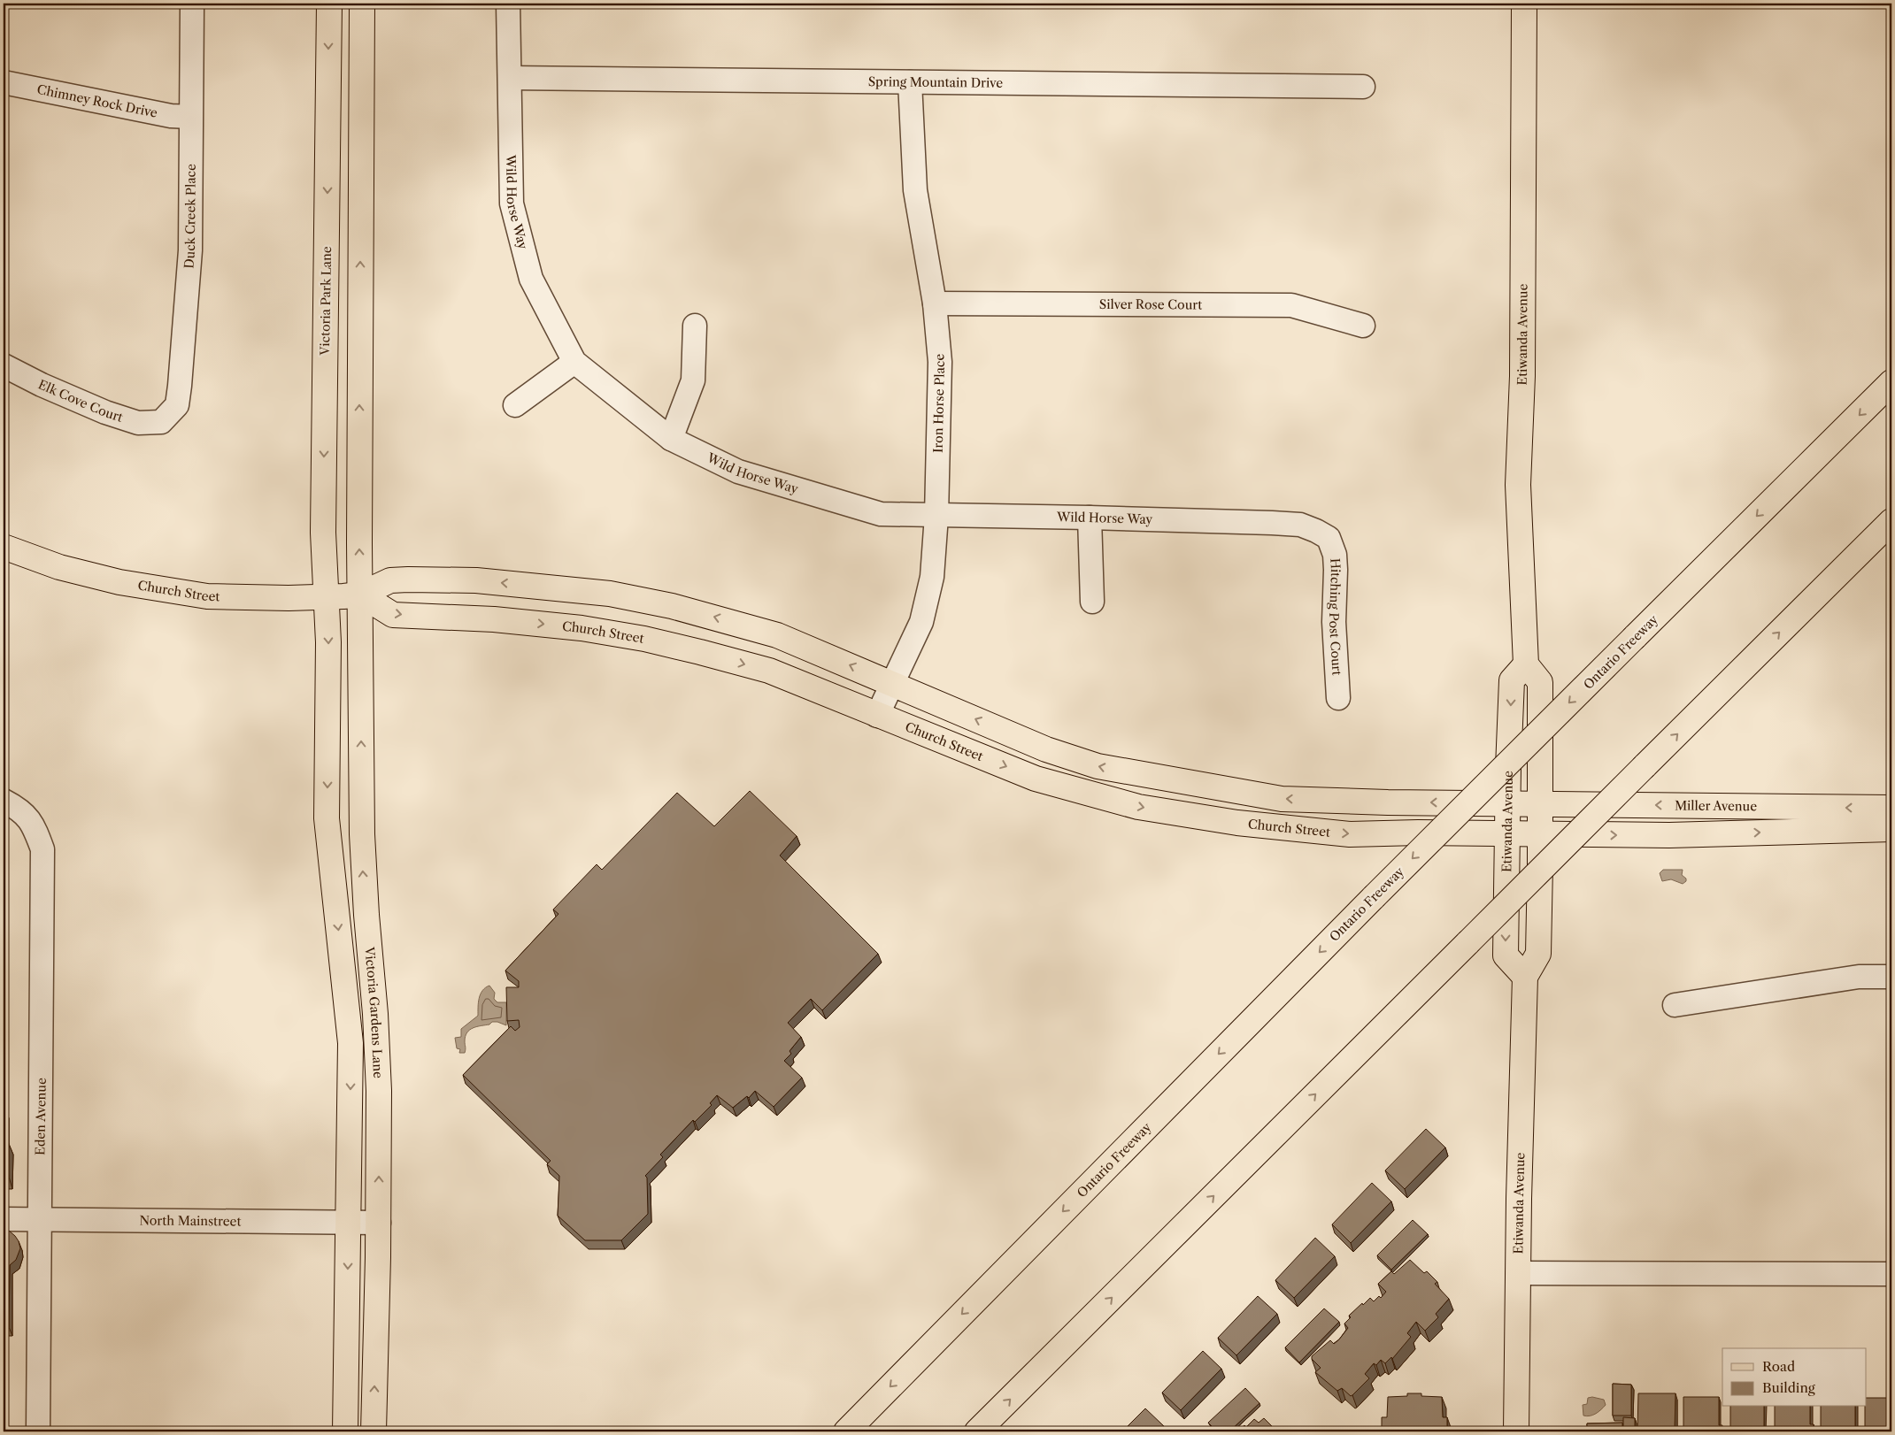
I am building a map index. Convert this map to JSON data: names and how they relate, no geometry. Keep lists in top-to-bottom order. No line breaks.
{"streets":{"main road":["Victoria Park Lane","Etiwanda Avenue","Church Street","Ontario Freeway","Miller Avenue","Victoria Gardens Lane"],"street":["Spring Mountain Drive","Chimney Rock Drive","Wild Horse Way","Duck Creek Place","Silver Rose Court","Elk Cove Court","Iron Horse Place","Hitching Post Court","Eden Avenue","North Mainstreet"]},"crossings":[["Spring Mountain Drive","Wild Horse Way"],["Spring Mountain Drive","Iron Horse Place"],["Chimney Rock Drive","Duck Creek Place"],["Wild Horse Way","Iron Horse Place"],["Wild Horse Way","Hitching Post Court"],["Duck Creek Place","Elk Cove Court"],["Victoria Park Lane","Church Street"],["Victoria Park Lane","Victoria Gardens Lane"],["Silver Rose Court","Iron Horse Place"],["Etiwanda Avenue","Church Street"],["Iron Horse Place","Church Street"],["Church Street","Miller Avenue"],["Church Street","Victoria Gardens Lane"],["Victoria Gardens Lane","North Mainstreet"],["Eden Avenue","North Mainstreet"]],"legend":["Road","Building"]}
